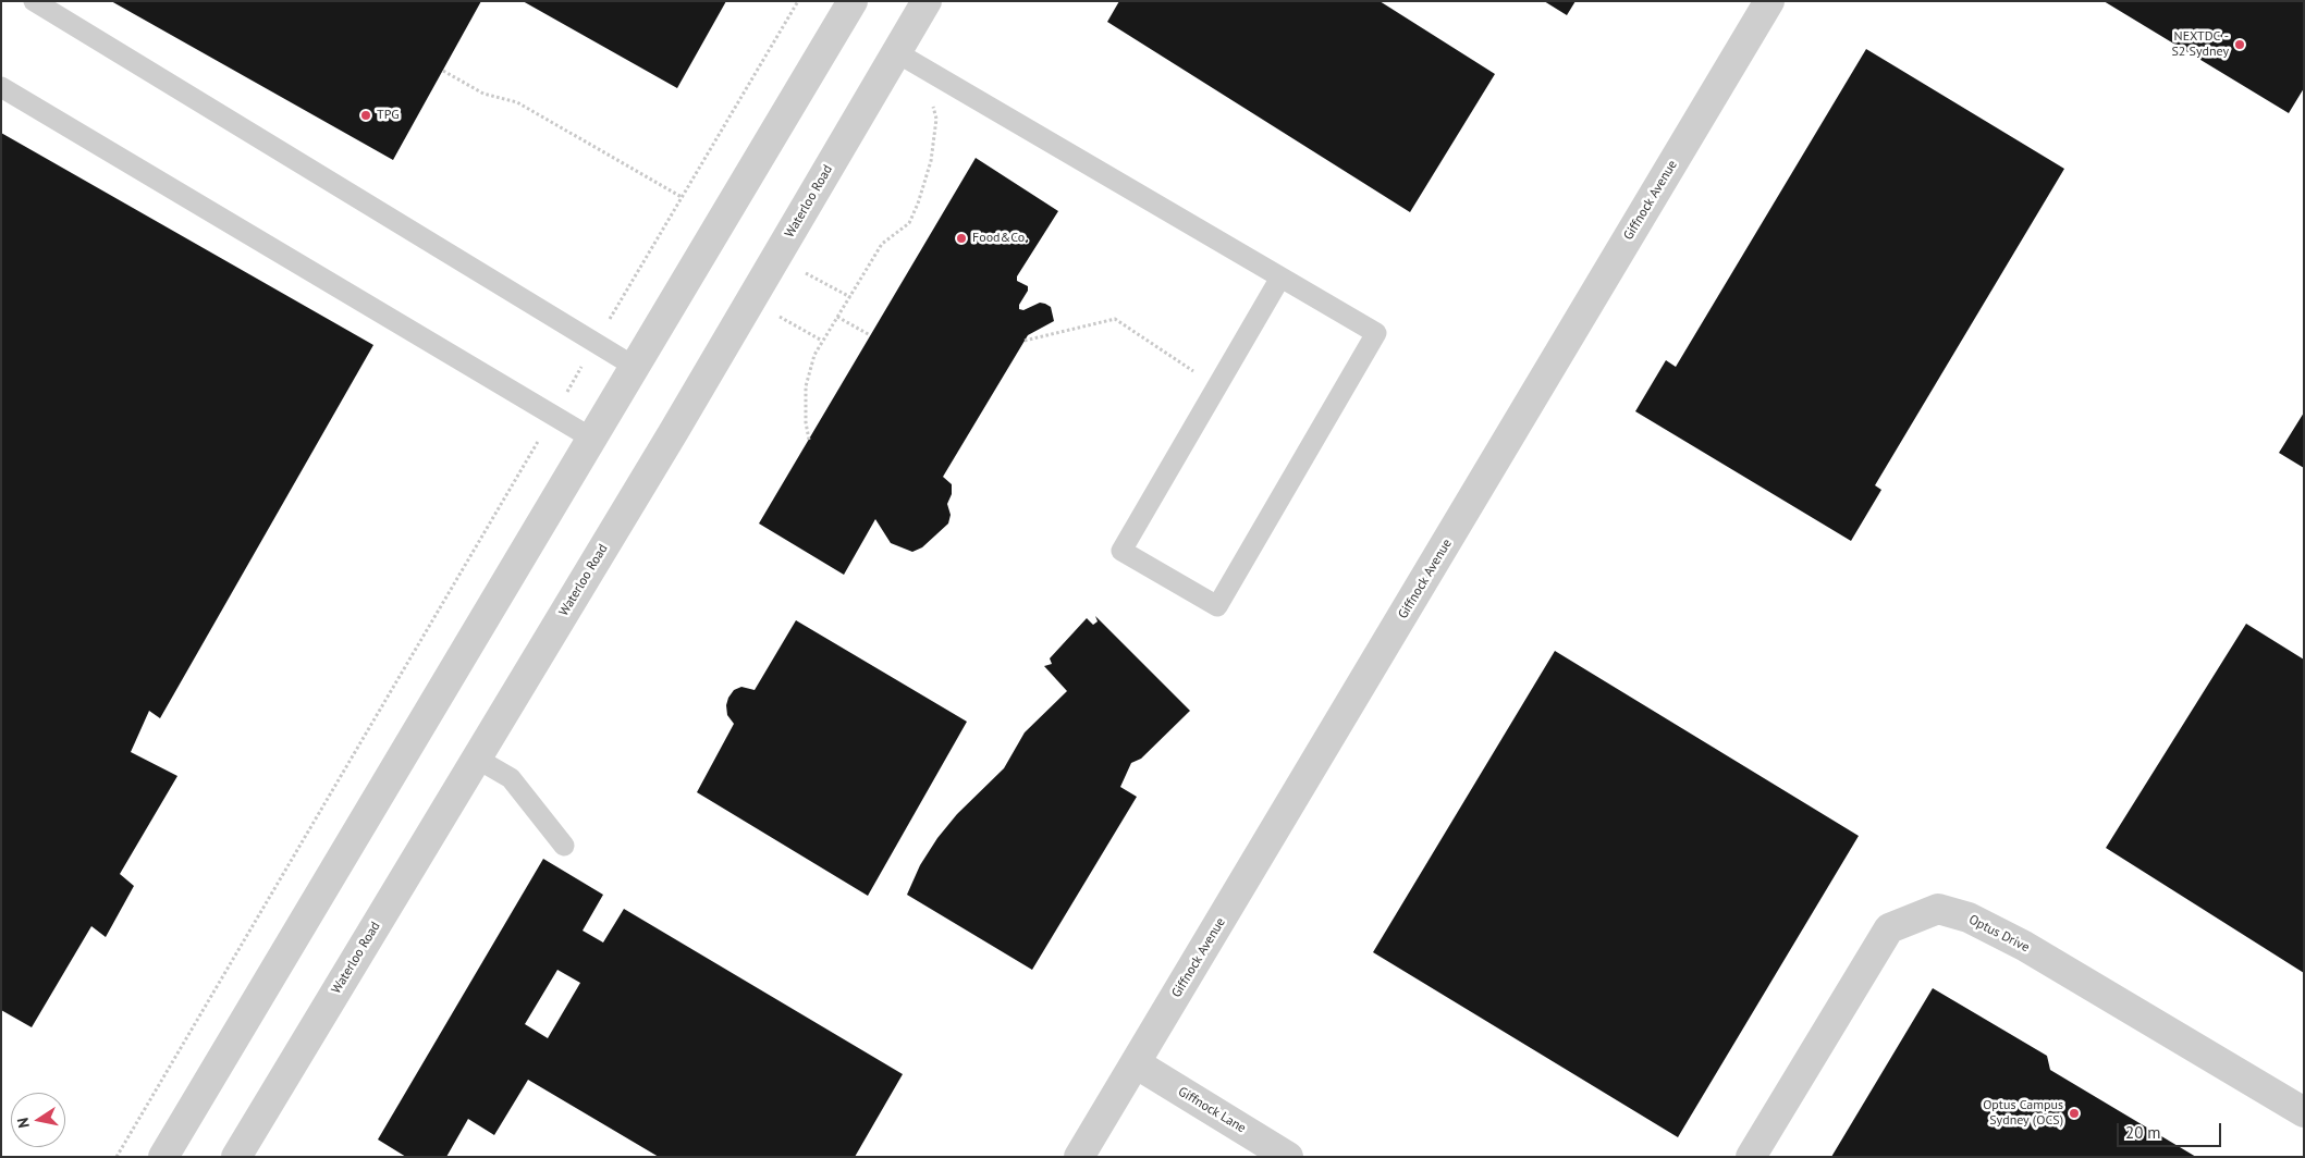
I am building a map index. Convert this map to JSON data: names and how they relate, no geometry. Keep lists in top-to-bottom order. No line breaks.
{"streets":{"street":["Giffnock Avenue","Waterloo Road","Optus Drive","Giffnock Lane"]},"crossings":[["Giffnock Avenue","Giffnock Lane"]],"places":["NEXTDC - S2 Sydney","TPG","Food&Co.","Optus Campus Sydney (OCS)"],"scale_bar":"20 m","north":"left"}
